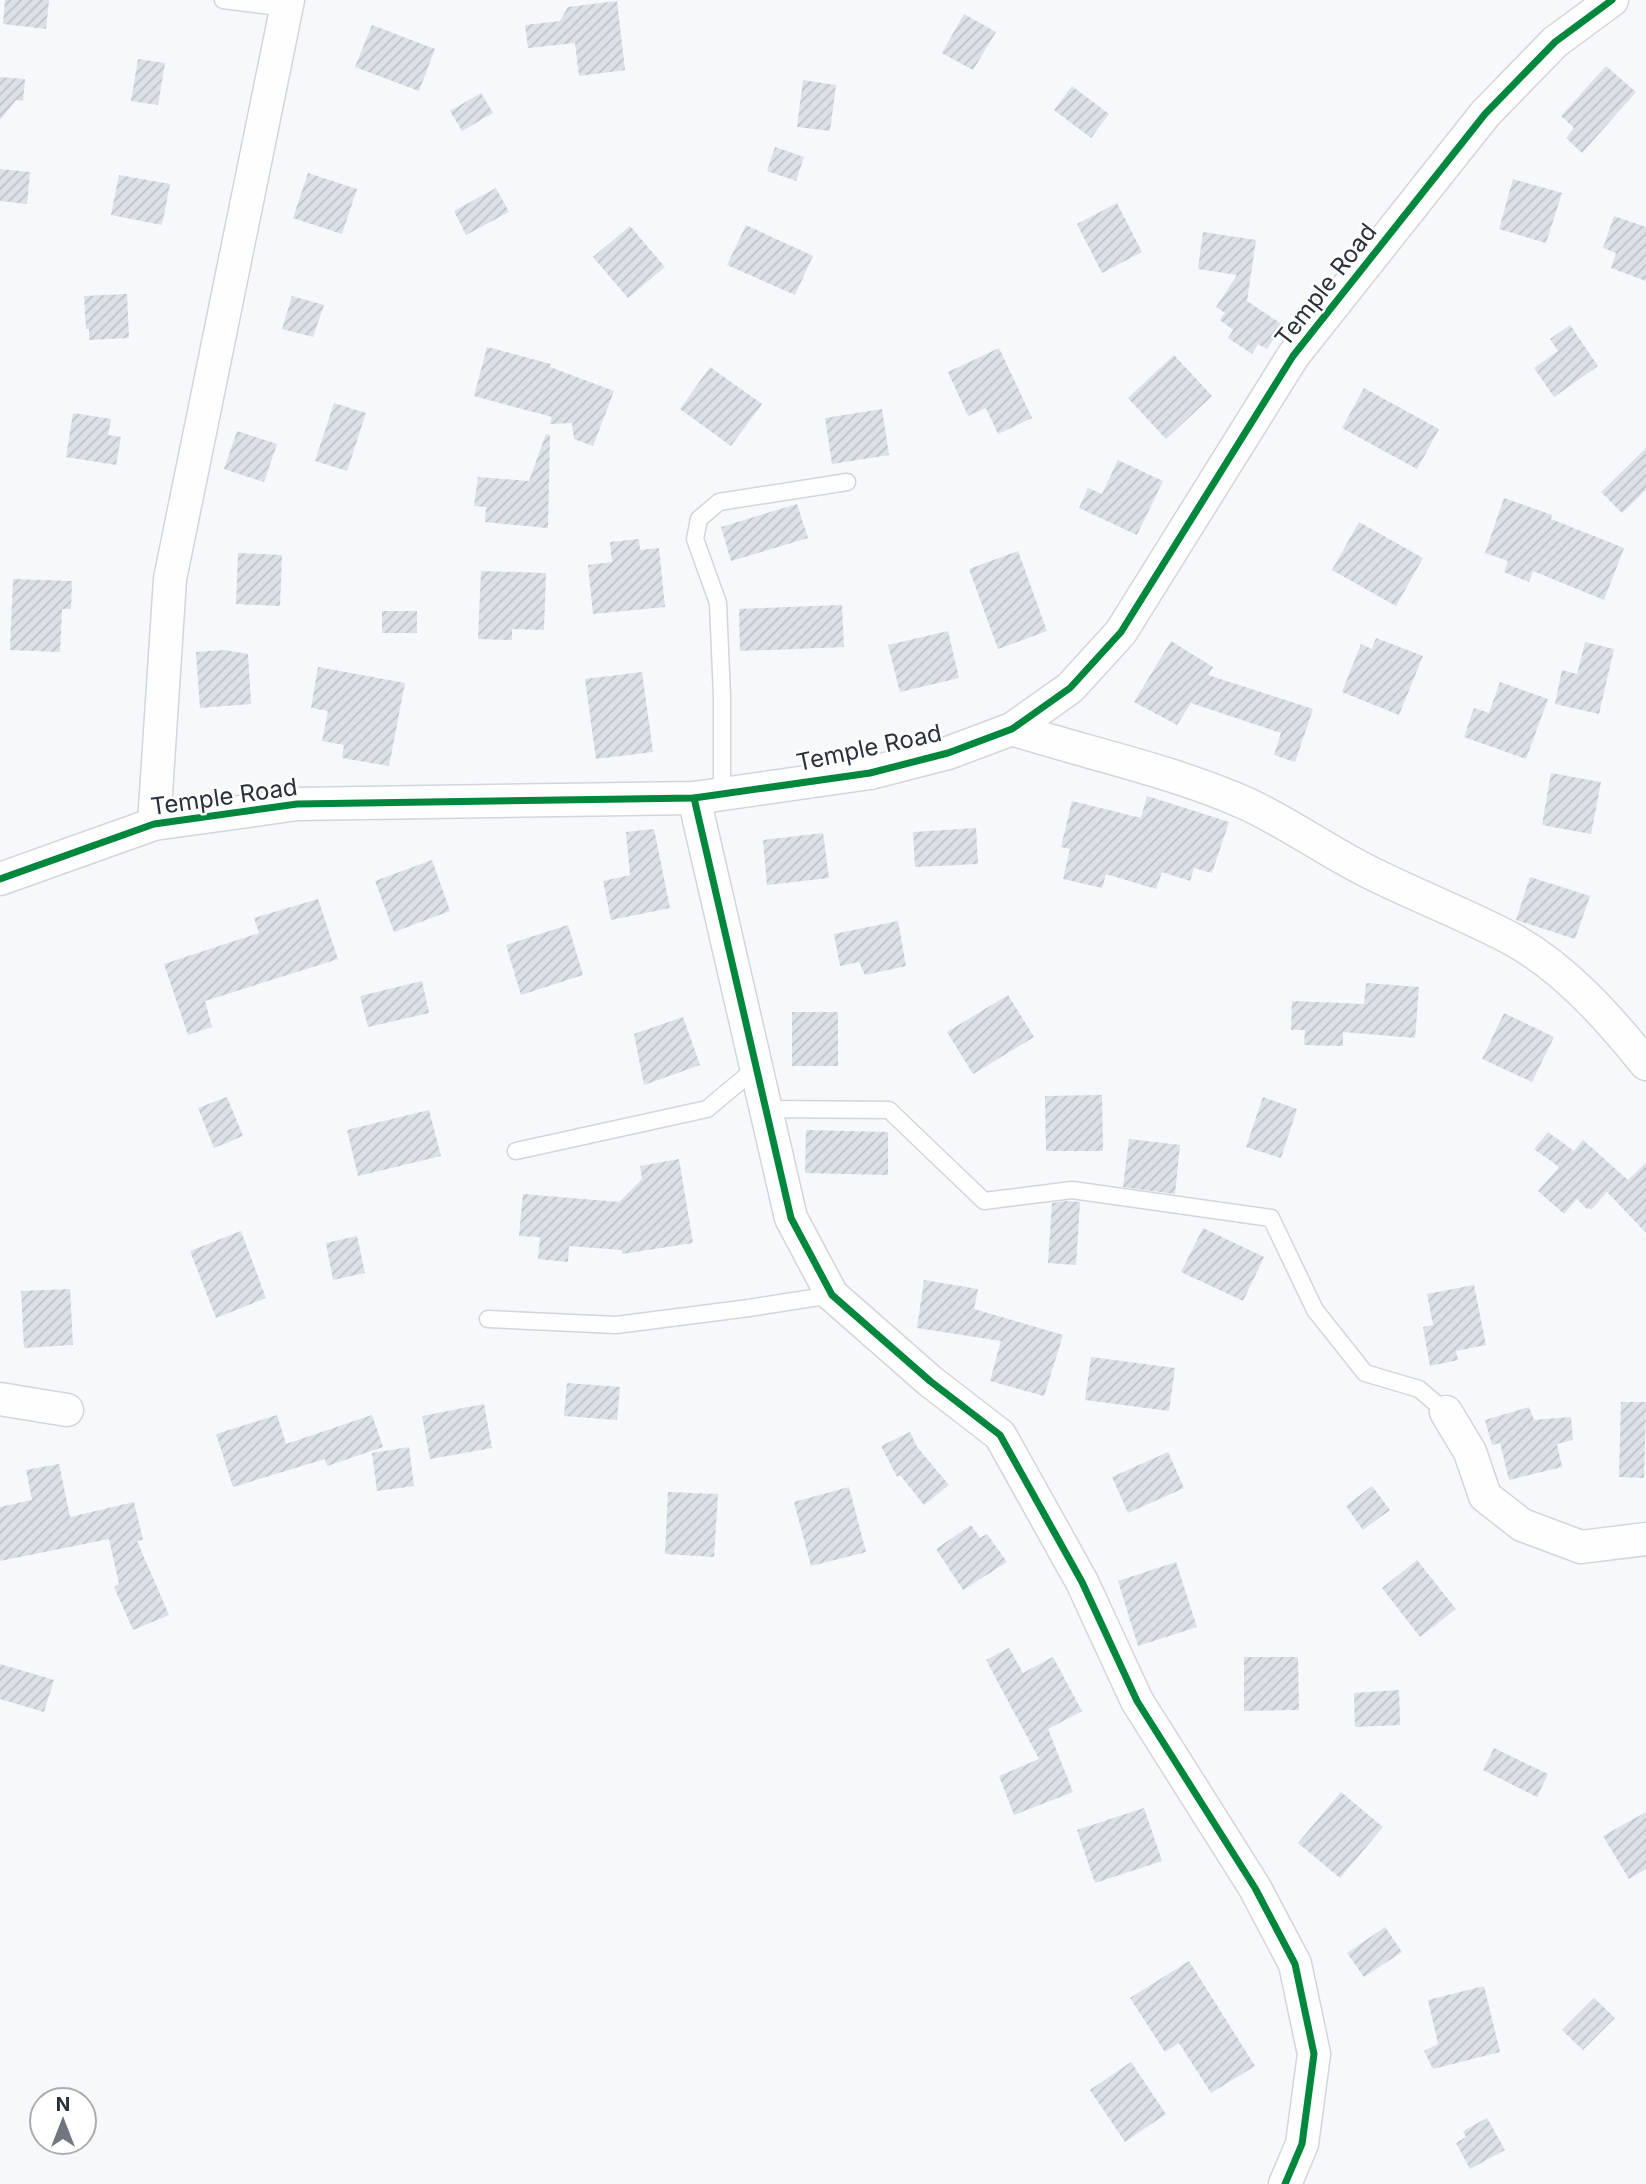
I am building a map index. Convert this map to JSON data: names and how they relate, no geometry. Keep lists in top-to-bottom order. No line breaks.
{"streets":{"street":["Temple Road"]},"north":"top"}
